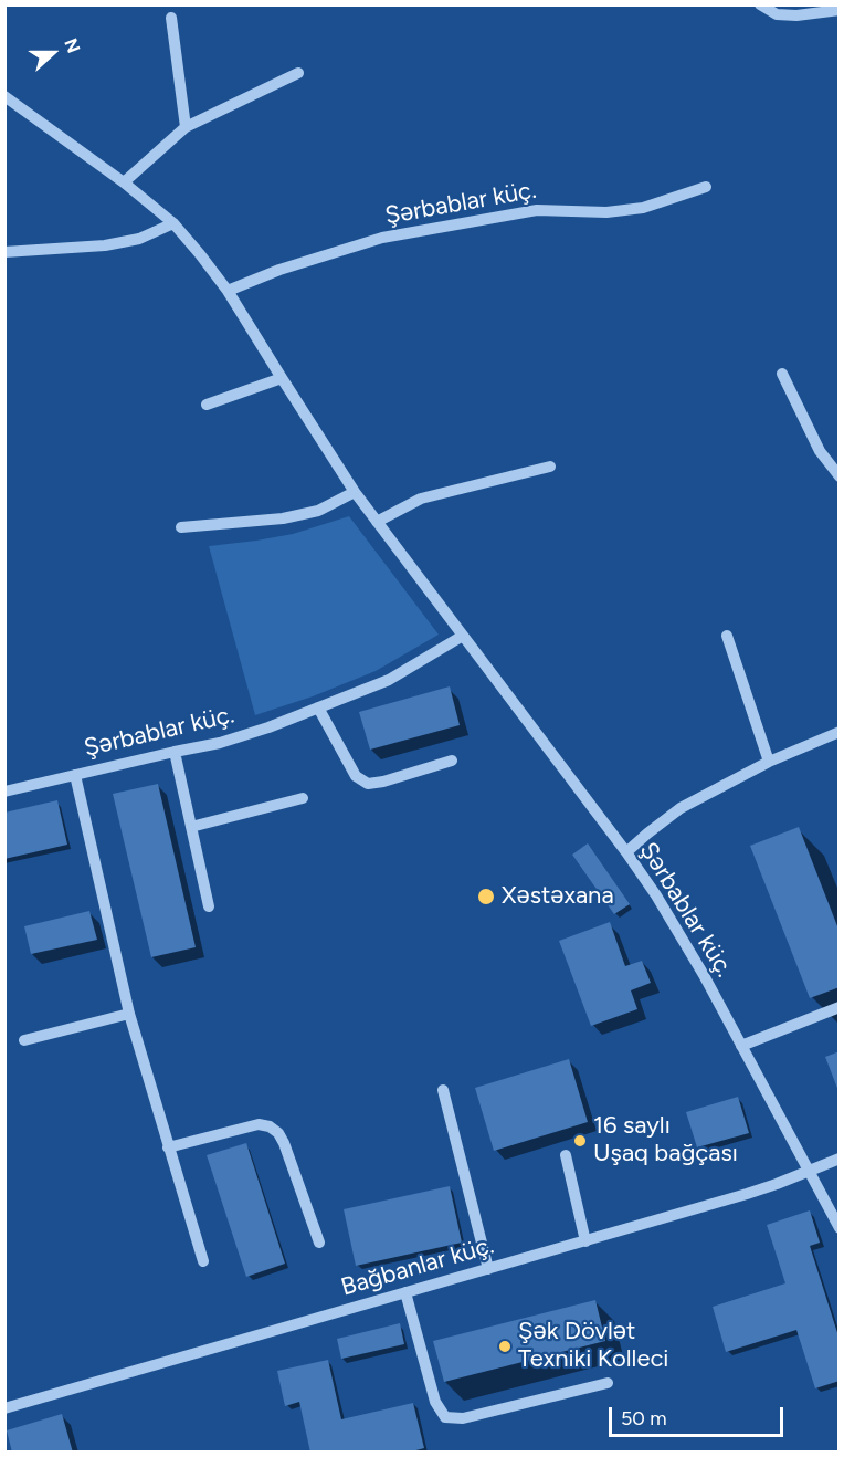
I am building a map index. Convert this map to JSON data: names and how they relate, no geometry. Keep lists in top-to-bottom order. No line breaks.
{"streets":{"street":["Şərbablar küç.","Bağbanlar küç."]},"crossings":[["Şərbablar küç.","Bağbanlar küç."]],"places":["Xəstəxana","16 saylı Uşaq bağçası","Şək Dövlət Texniki Kolleci"],"scale_bar":"50 m","north":"right"}
